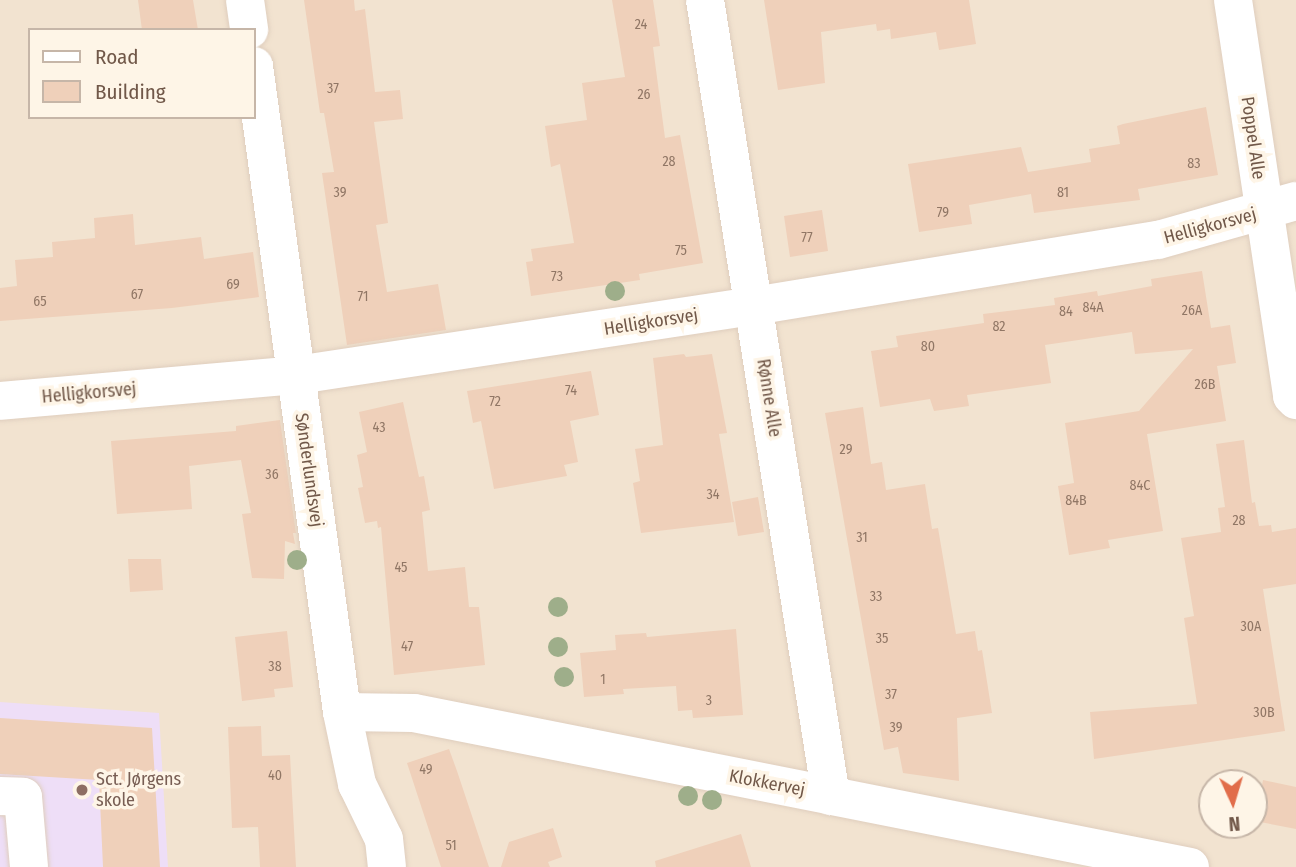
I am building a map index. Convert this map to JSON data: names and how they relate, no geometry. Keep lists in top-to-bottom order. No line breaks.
{"streets":{"street":["Poppel Alle","Helligkorsvej","Rønne Alle","Sønderlundsvej","Klokkervej"]},"crossings":[["Poppel Alle","Helligkorsvej"],["Helligkorsvej","Rønne Alle"],["Helligkorsvej","Sønderlundsvej"],["Rønne Alle","Klokkervej"],["Sønderlundsvej","Klokkervej"]],"places":["Sct. Jørgens skole"],"house_numbers":["24","37","26","28","83","39","81","79","77","75","73","69","67","71","65","84A","26A","84","82","80","26B","74","72","43","29","36","84C","34","84B","28","31","45","33","30A","35","47","38","1","37","3","30B","39","49","40","51"],"legend":["Road","Building"],"north":"bottom"}
